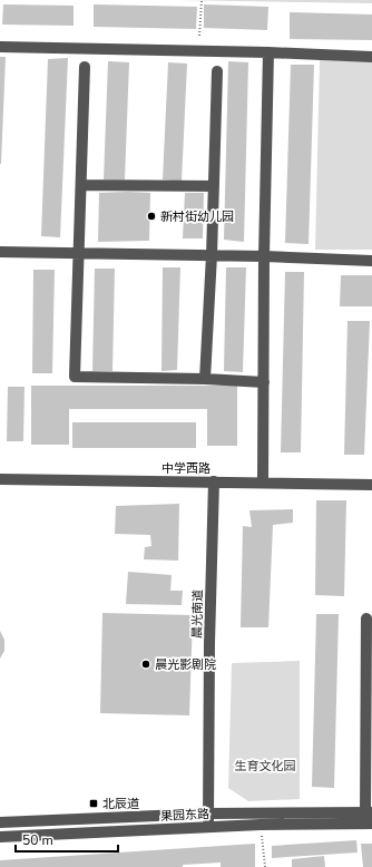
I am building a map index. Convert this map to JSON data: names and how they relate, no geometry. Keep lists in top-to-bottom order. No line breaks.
{"streets":{"street":["中学西路","晨光南道","果园东路"]},"crossings":[["中学西路","晨光南道"],["晨光南道","果园东路"]],"parks":["生育文化园"],"places":{"other":["新村街幼儿园","晨光影剧院"],"transit":["北辰道"]},"scale_bar":"50 m"}
